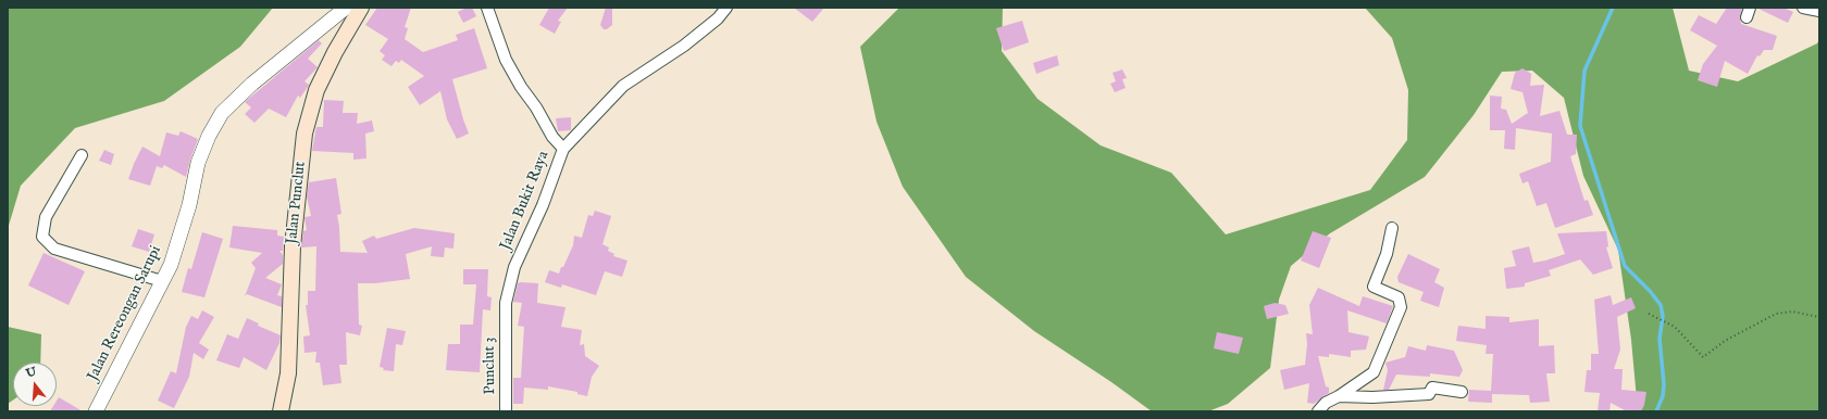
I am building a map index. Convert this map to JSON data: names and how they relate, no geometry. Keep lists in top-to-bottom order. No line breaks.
{"streets":{"main road":["Jalan Punclut"],"street":["Jalan Bukit Raya","Jalan Rereongan Sarupi","Punclut 3"]},"crossings":[["Jalan Bukit Raya","Punclut 3"]],"north":"top"}
